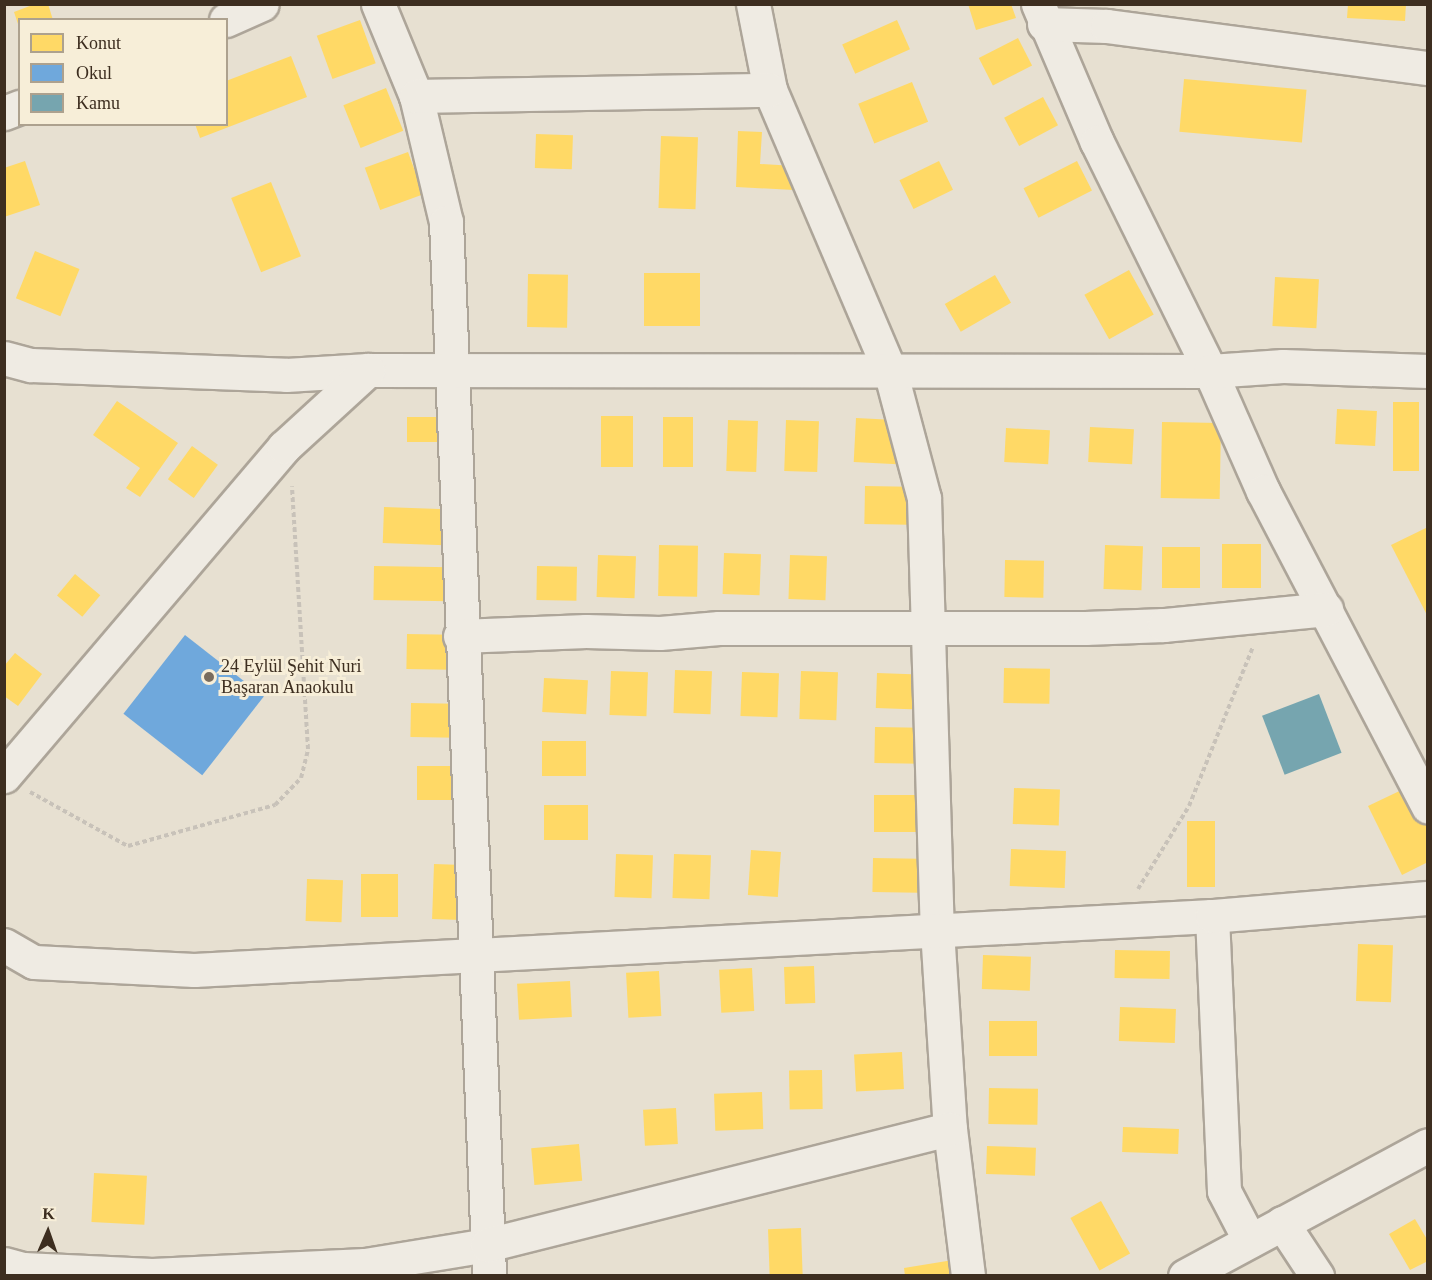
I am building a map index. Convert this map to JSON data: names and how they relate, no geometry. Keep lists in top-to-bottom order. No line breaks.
{"places":["24 Eylül Şehit Nuri Başaran Anaokulu"],"legend":["Konut","Okul","Kamu"],"north":"top"}
